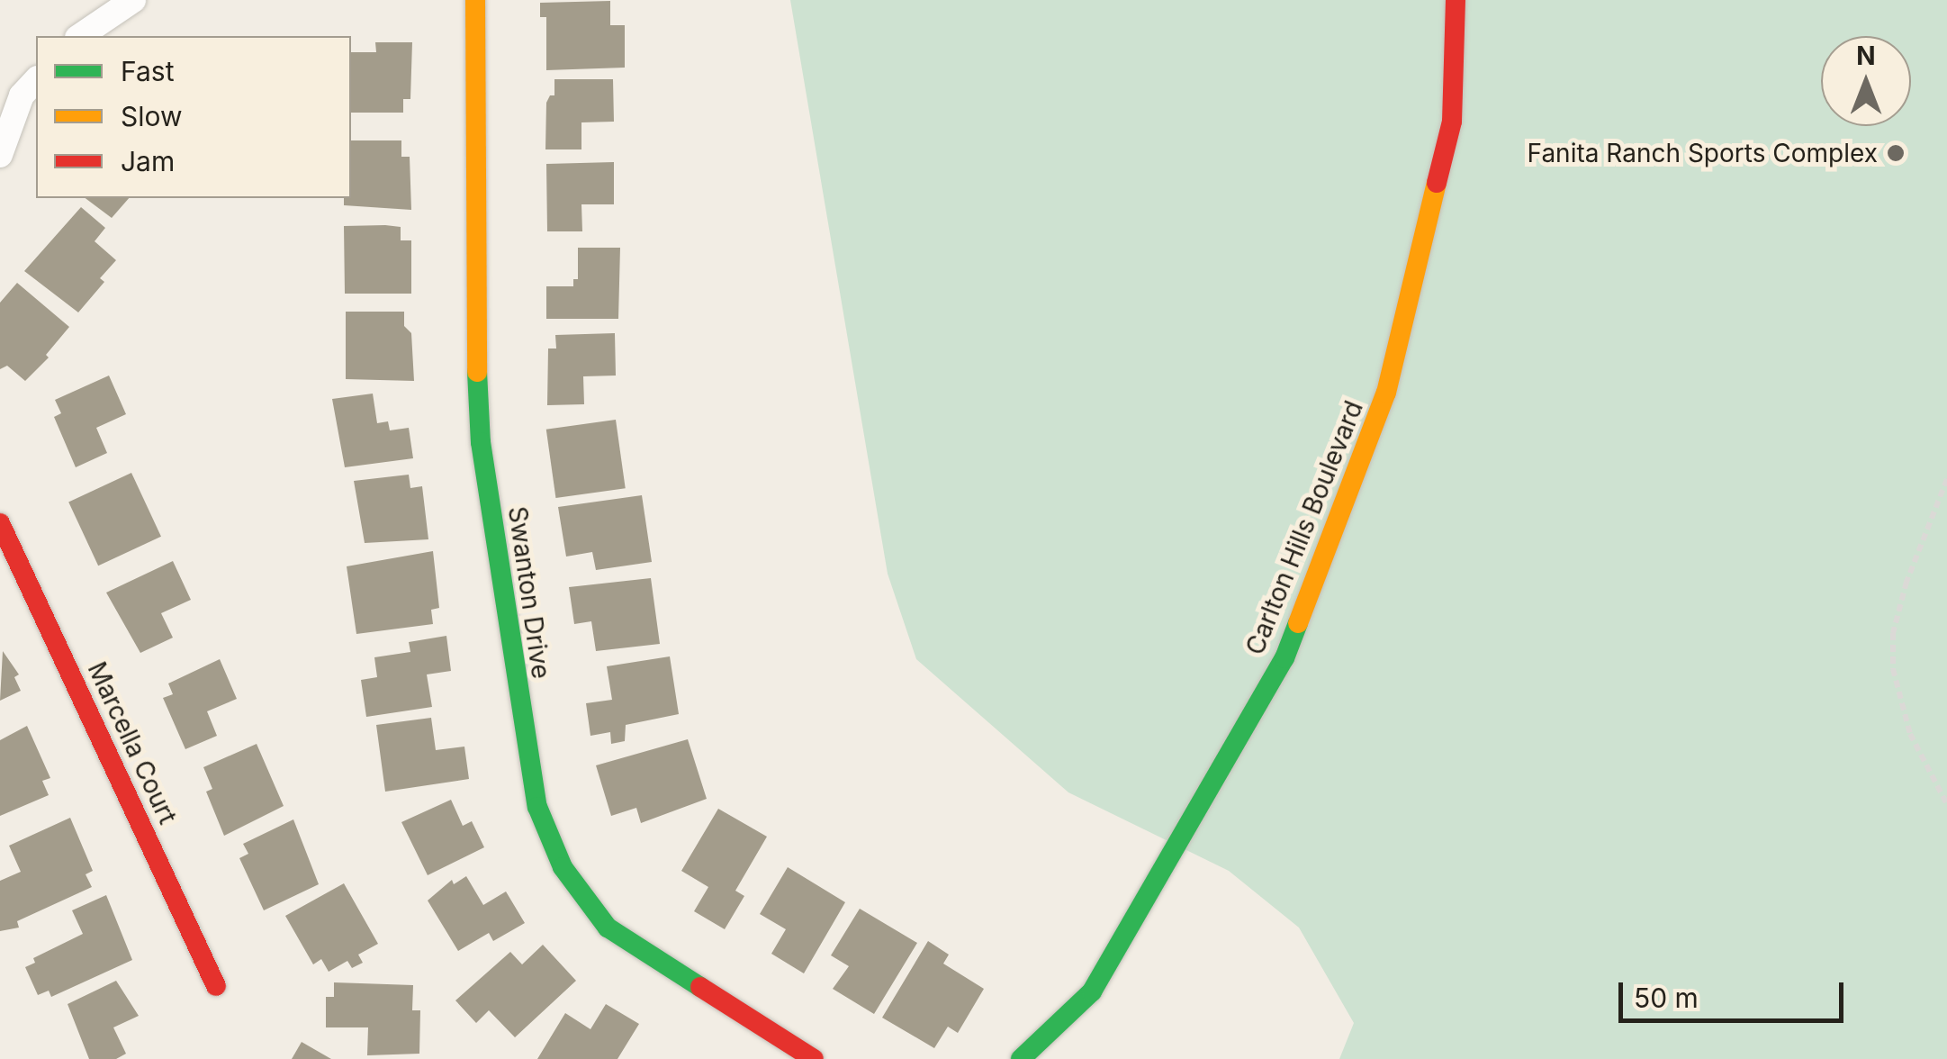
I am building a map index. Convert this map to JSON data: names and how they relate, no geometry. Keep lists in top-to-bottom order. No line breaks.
{"streets":{"street":["Carlton Hills Boulevard","Swanton Drive","Marcella Court"]},"places":["Fanita Ranch Sports Complex"],"legend":["Fast","Slow","Jam"],"scale_bar":"50 m","north":"top"}
